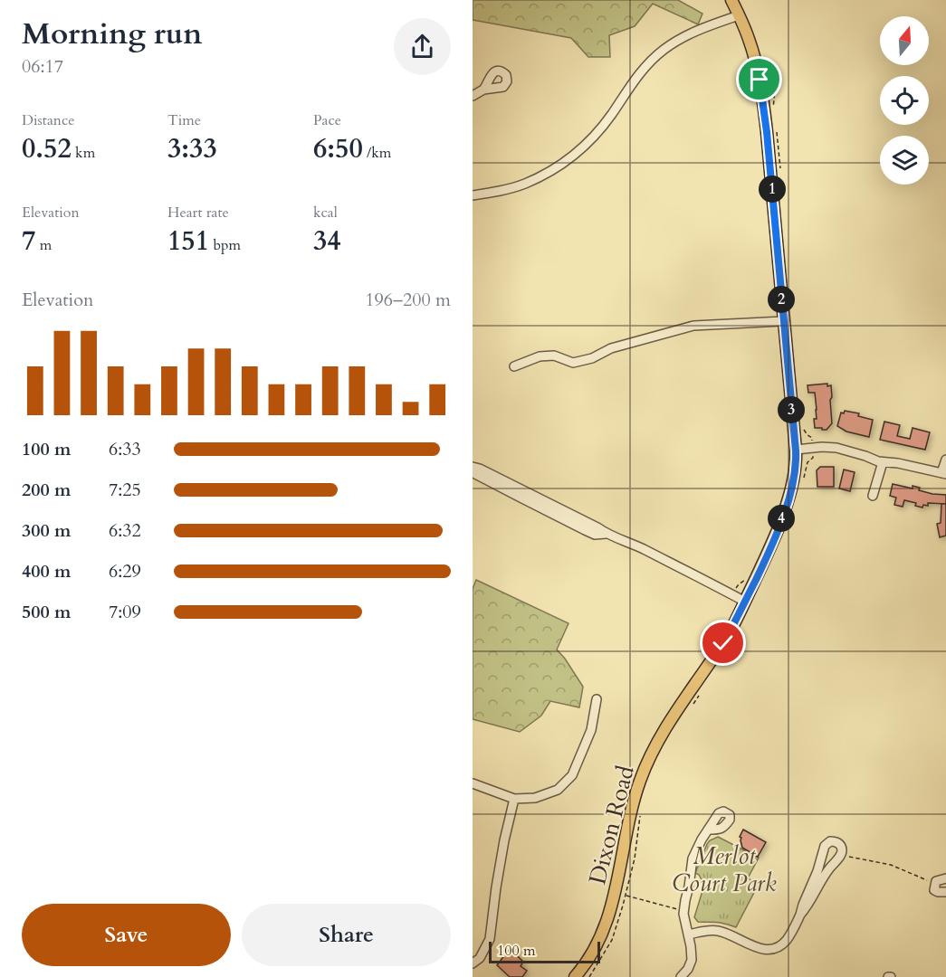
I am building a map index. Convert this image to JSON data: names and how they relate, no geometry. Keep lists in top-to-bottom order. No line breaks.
{"streets":{"main road":["Dixon Road"]},"parks":["Merlot Court Park"],"scale_bar":"100 m","north":"top","page":{"heading":["Morning run","06:17"],"stats":[["Distance","0.52 km"],["Time","3:33"],["Pace","6:50 /km"],["Elevation","7 m"],["Heart rate","151 bpm"],["kcal","34"]],"pins":["1","2","3","4"],"chart":["Elevation","196–200 m"],"list":[{"name":"100 m","note":"6:33"},{"name":"200 m","note":"7:25"},{"name":"300 m","note":"6:32"},{"name":"400 m","note":"6:29"},{"name":"500 m","note":"7:09"}],"buttons":["Save","Share"],"scale":"100 m"}}
